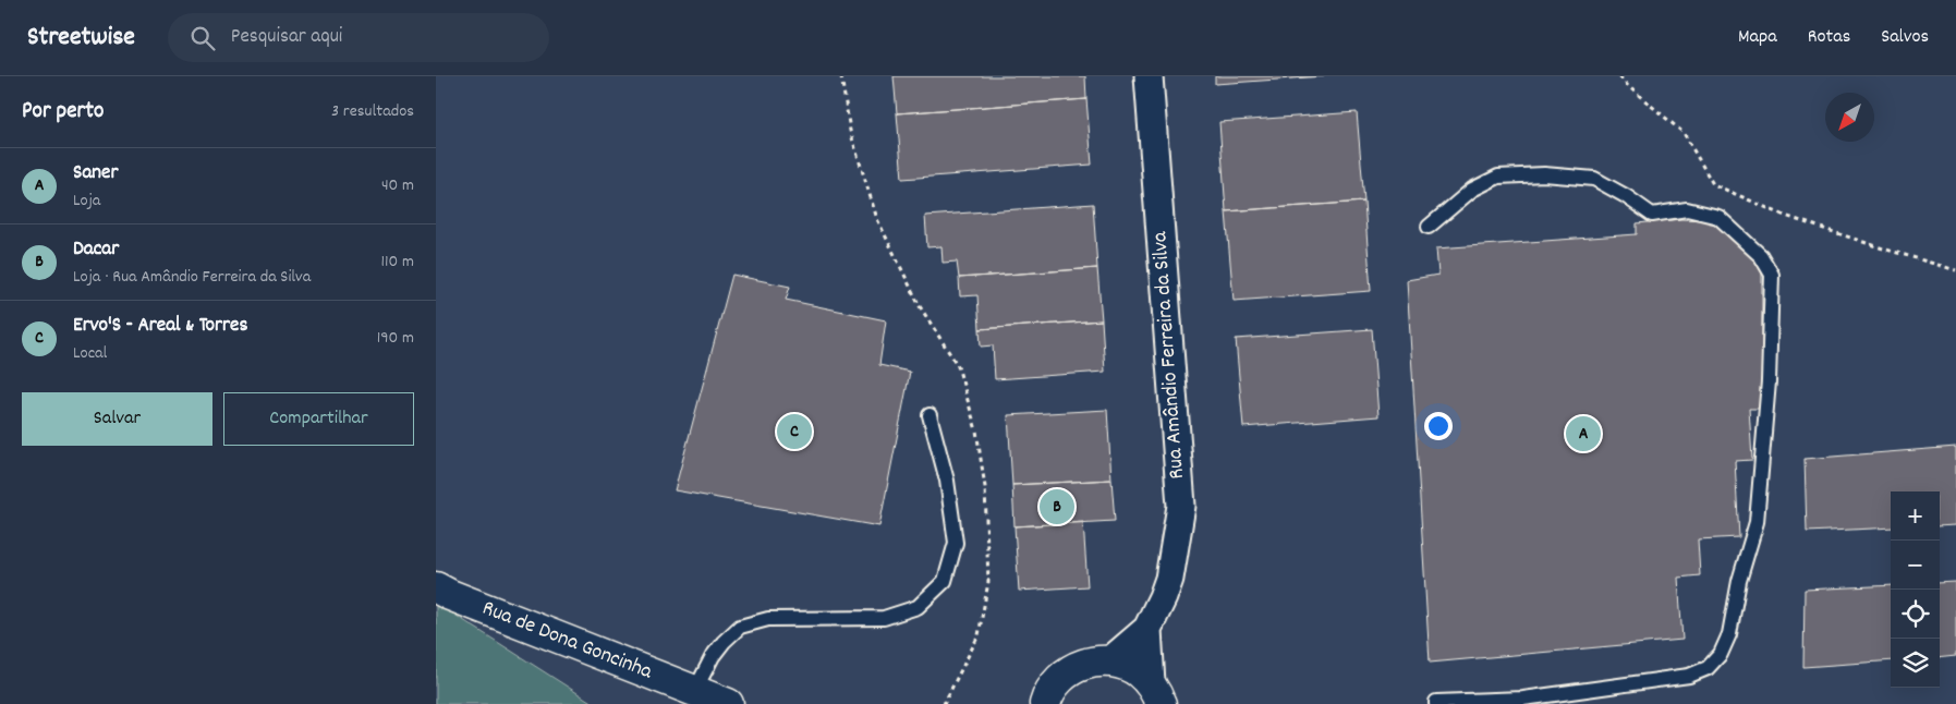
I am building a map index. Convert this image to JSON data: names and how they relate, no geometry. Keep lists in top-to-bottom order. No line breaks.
{"streets":{"main road":["Rua de Dona Goncinha"],"street":["Rua Amândio Ferreira da Silva"]},"north":"bottom left","page":{"header":"Streetwise","search":"Pesquisar aqui","nav":["Mapa","Rotas","Salvos"],"heading":["Por perto","3 resultados"],"list":[{"mark":"A","name":"Saner","note":"Loja","value":"40 m"},{"mark":"B","name":"Dacar","note":"Loja · Rua Amândio Ferreira da Silva","value":"110 m"},{"mark":"C","name":"Ervo'S - Areal & Torres","note":"Local","value":"190 m"}],"buttons":["Salvar","Compartilhar"],"pins":["C","A","B"],"map_buttons":["+","−"]}}
